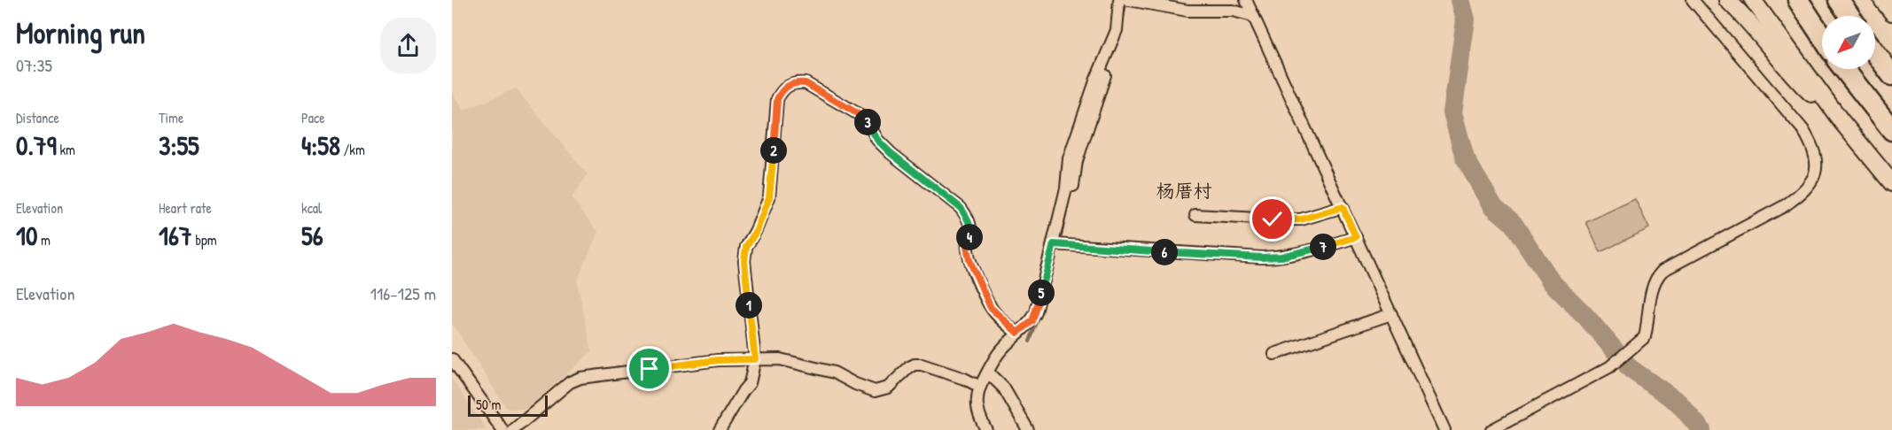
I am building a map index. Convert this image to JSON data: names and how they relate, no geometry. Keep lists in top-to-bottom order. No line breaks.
{"districts":["杨厝村"],"scale_bar":"50 m","north":"bottom left","page":{"heading":["Morning run","07:35"],"stats":[["Distance","0.79 km"],["Time","3:55"],["Pace","4:58 /km"],["Elevation","10 m"],["Heart rate","167 bpm"],["kcal","56"]],"pins":["3","2","4","7","6","5","1"],"chart":["Elevation","116–125 m"],"scale":"50 m"}}
